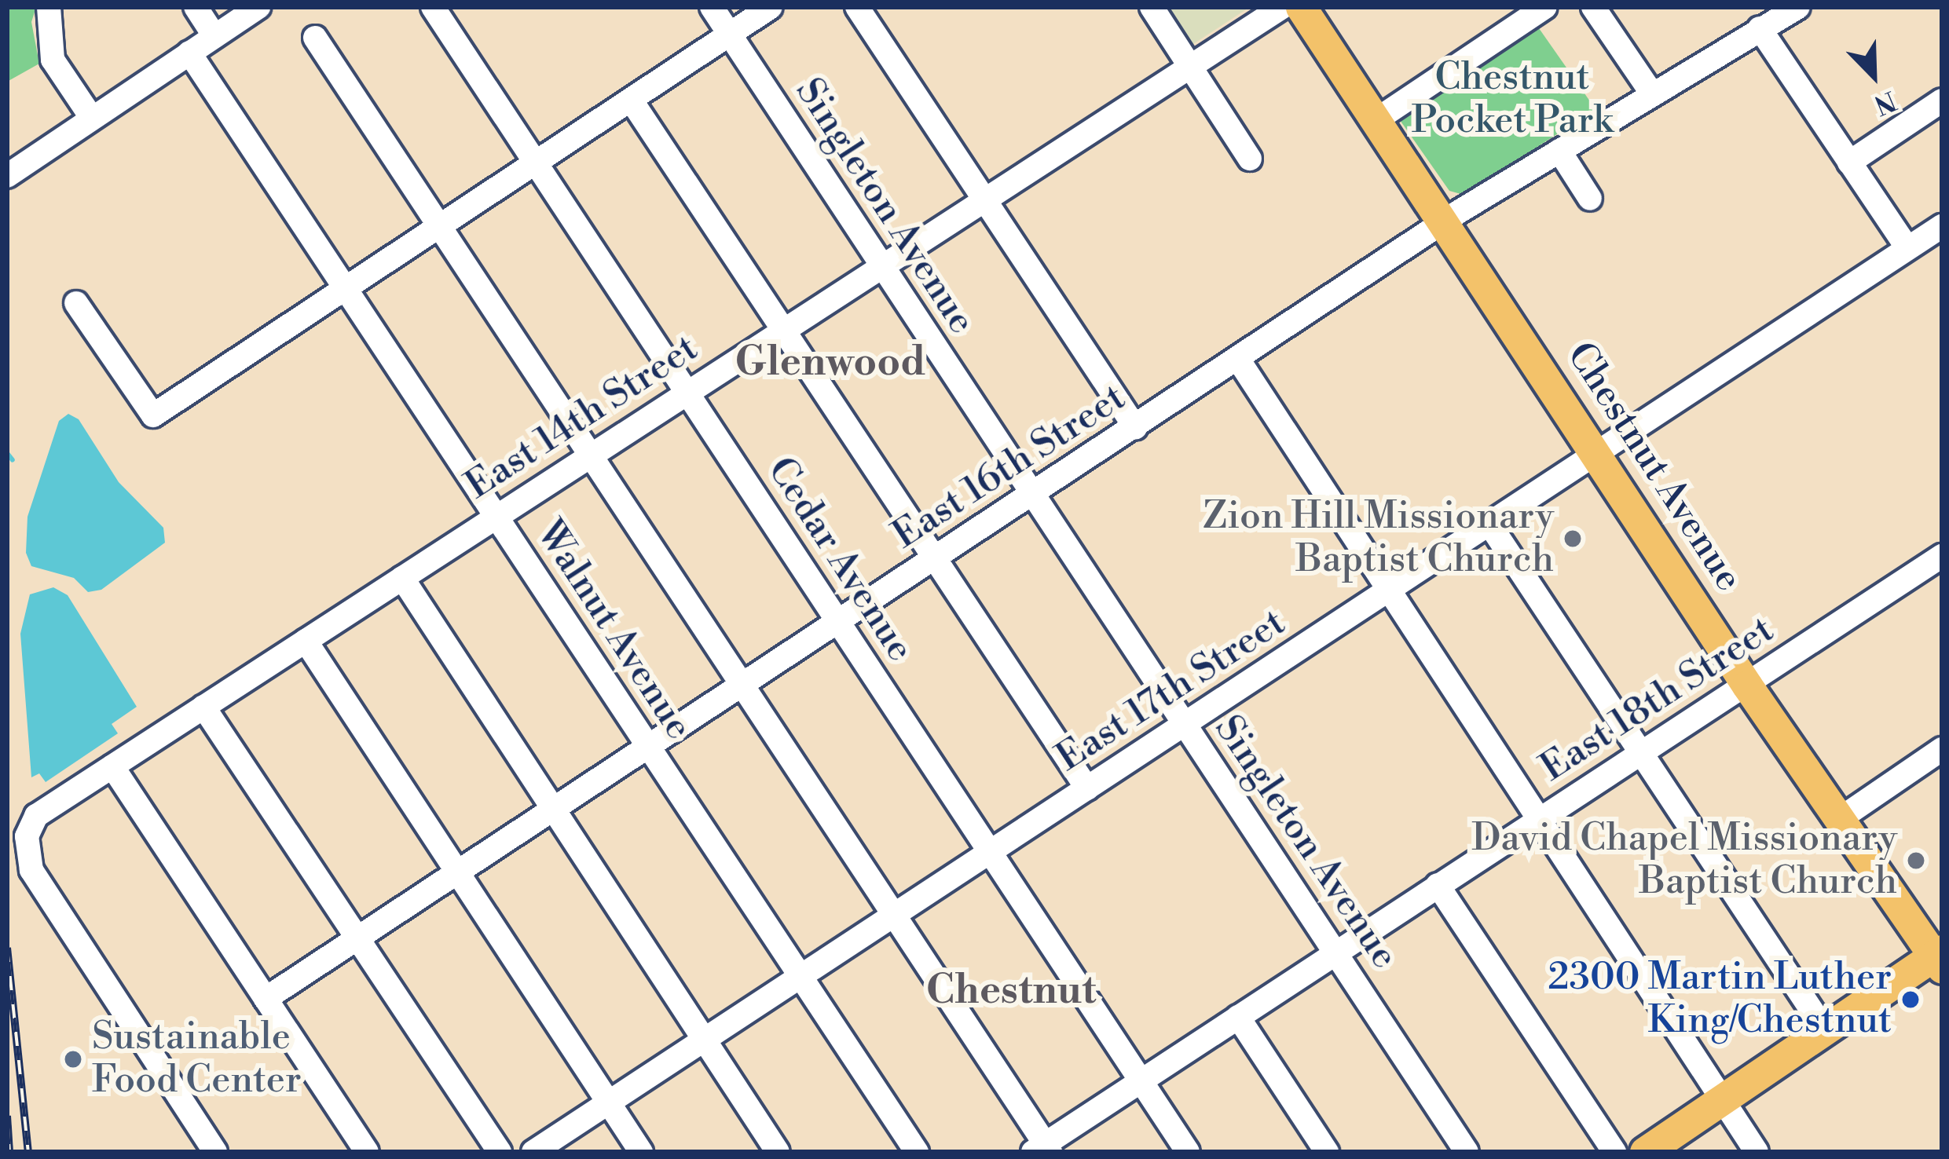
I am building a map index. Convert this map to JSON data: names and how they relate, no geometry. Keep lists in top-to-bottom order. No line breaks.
{"streets":{"main road":["Chestnut Avenue"],"street":["Singleton Avenue","East 14th Street","East 16th Street","Cedar Avenue","Walnut Avenue","East 17th Street","East 18th Street"]},"crossings":[["Singleton Avenue","East 14th Street"],["Singleton Avenue","East 16th Street"],["Singleton Avenue","East 17th Street"],["Singleton Avenue","East 18th Street"],["East 14th Street","Cedar Avenue"],["East 14th Street","Walnut Avenue"],["East 16th Street","Chestnut Avenue"],["East 16th Street","Cedar Avenue"],["East 16th Street","Walnut Avenue"],["Chestnut Avenue","East 17th Street"],["Chestnut Avenue","East 18th Street"],["Cedar Avenue","East 17th Street"],["Cedar Avenue","East 18th Street"],["Walnut Avenue","East 17th Street"]],"districts":["Glenwood","Chestnut"],"parks":["Chestnut Pocket Park"],"places":["Zion Hill Missionary Baptist Church","David Chapel Missionary Baptist Church","2300 Martin Luther King/Chestnut","Sustainable Food Center"],"north":"bottom right"}
